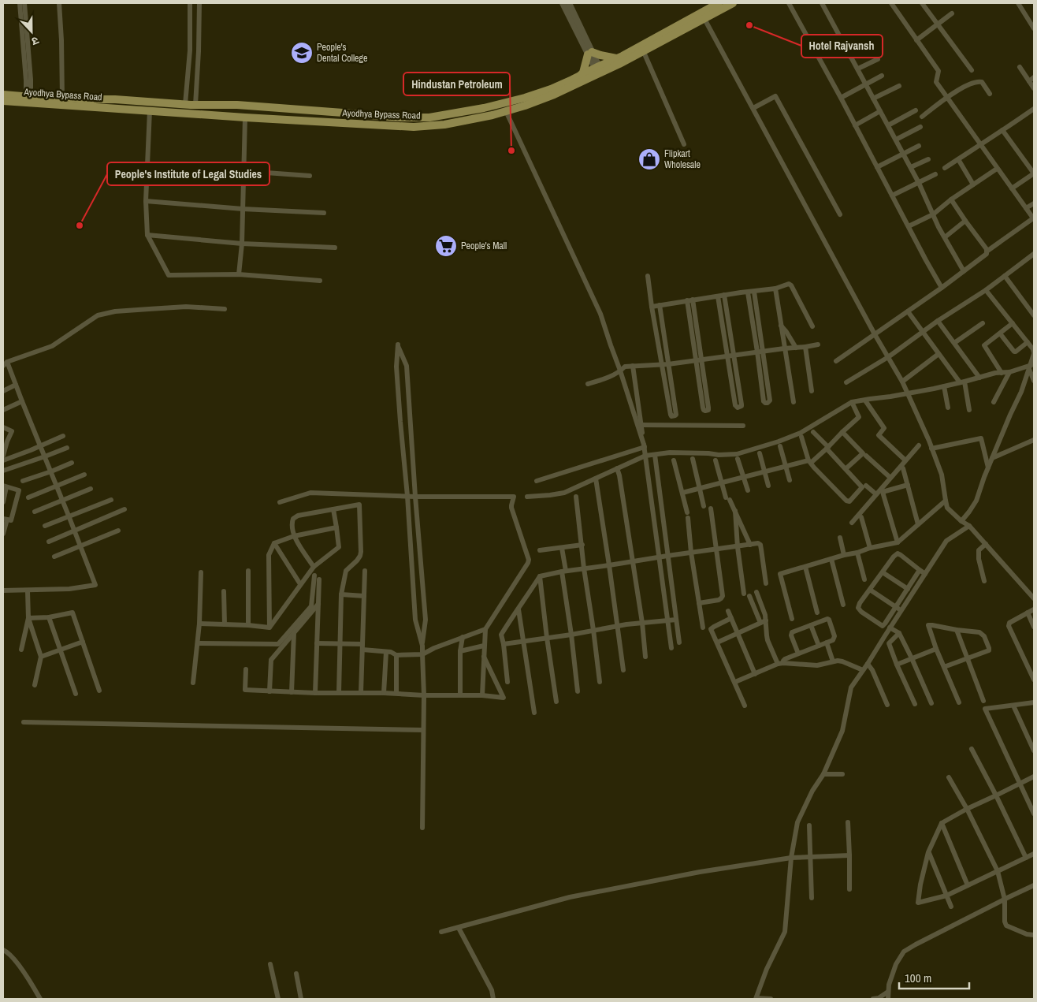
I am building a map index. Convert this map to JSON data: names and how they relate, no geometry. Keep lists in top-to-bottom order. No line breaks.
{"streets":{"main road":["Ayodhya Bypass Road"]},"places":{"other":["Hotel Rajvansh","Hindustan Petroleum","People's Institute of Legal Studies"],"school or university":["People's Dental College"],"shop":["Flipkart Wholesale"],"supermarket":["People's Mall"]},"scale_bar":"100 m","north":"bottom"}
